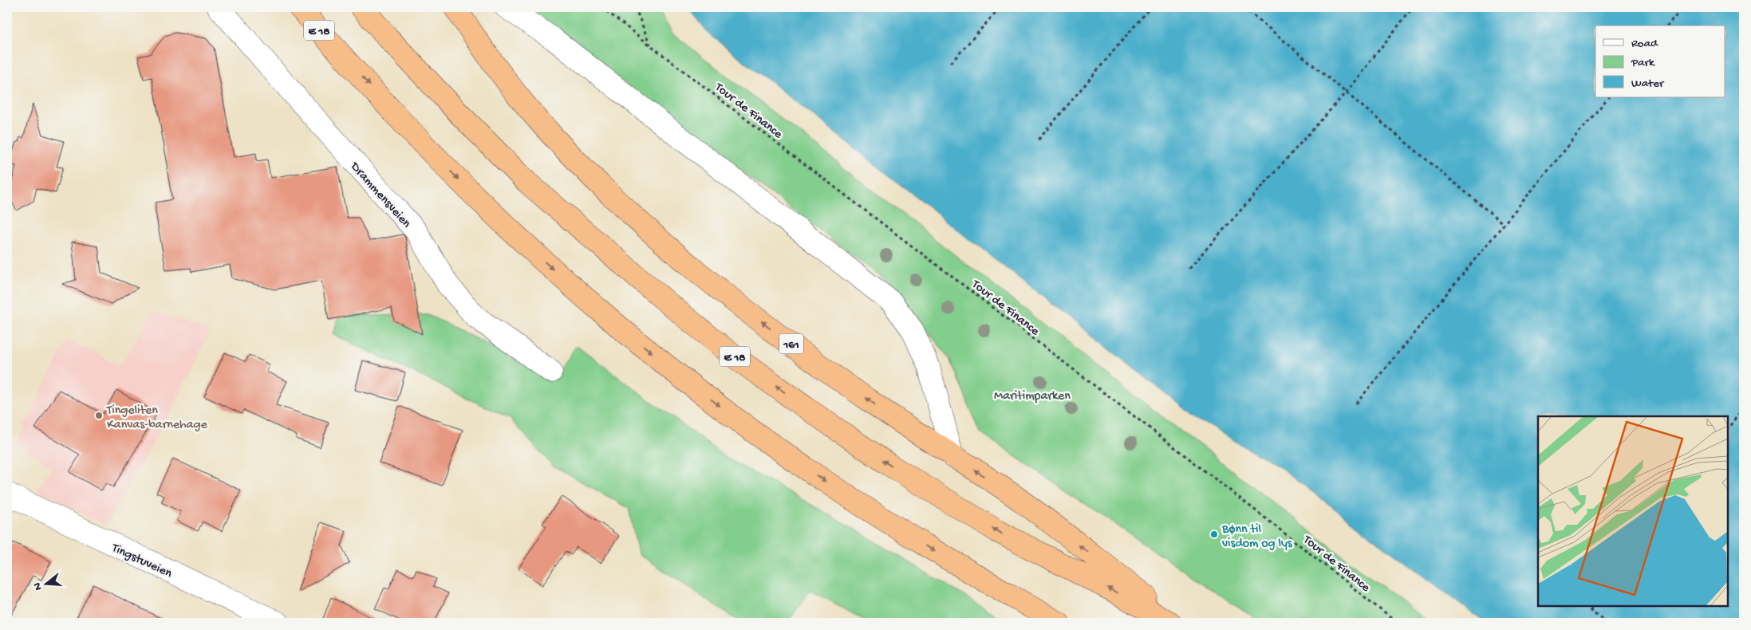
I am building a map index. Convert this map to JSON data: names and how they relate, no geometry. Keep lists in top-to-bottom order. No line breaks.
{"streets":{"highway":["E 18","161"],"street":["Drammensveien","Tingstuveien"],"path":["Tour de Finance"]},"parks":["Maritimparken"],"places":["Tingeliten Kanvas-barnehage","Bønn til visdom og lys"],"legend":["Road","Park","Water"],"north":"left"}
